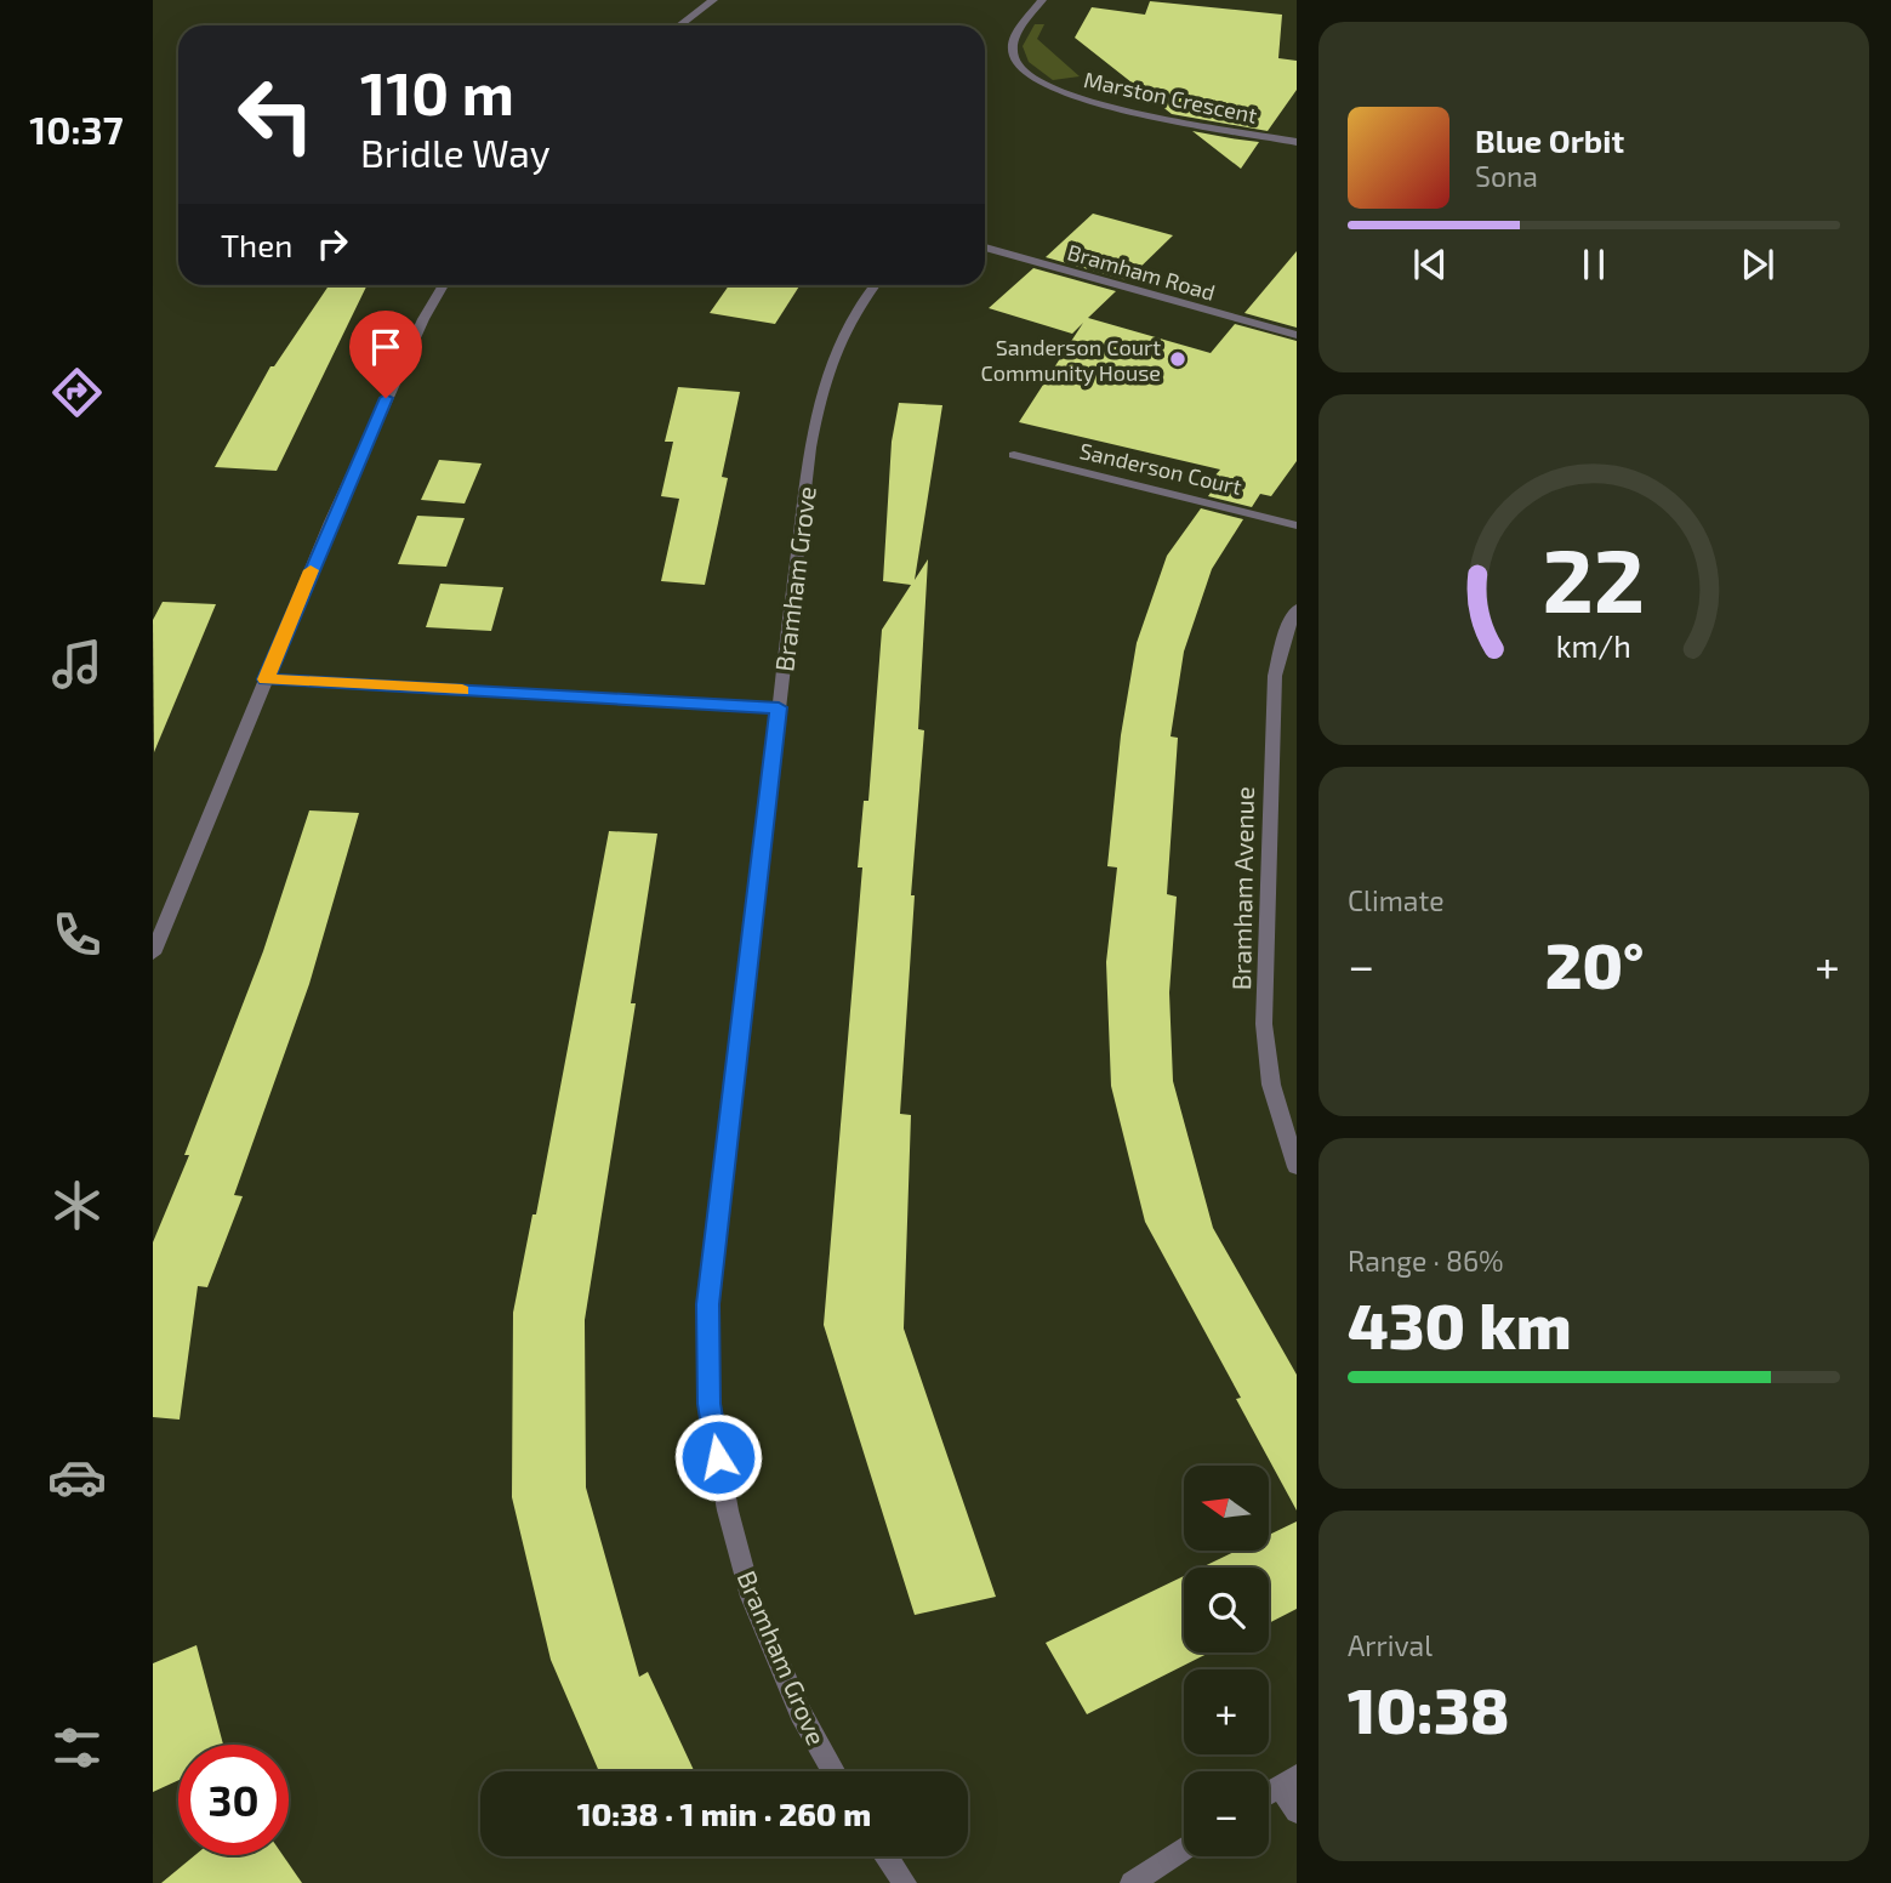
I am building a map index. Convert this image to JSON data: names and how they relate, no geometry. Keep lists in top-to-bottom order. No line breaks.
{"streets":{"street":["Marston Crescent","Bramham Road","Sanderson Court","Bramham Grove","Bramham Avenue"]},"places":["Sanderson Court Community House"],"north":"left","page":{"tabs":"10:37","turn":["110 m","Bridle Way"],"song":["Blue Orbit","Sona"],"then":"Then","tile":["Climate",["Range · 86%","430 km"],["Arrival","10:38"]],"heat":["−","20°","+"],"map_buttons":["+","−"],"limit":"30","trip":"10:38 · 1 min · 260 m","gauge":["22","km/h"]}}
